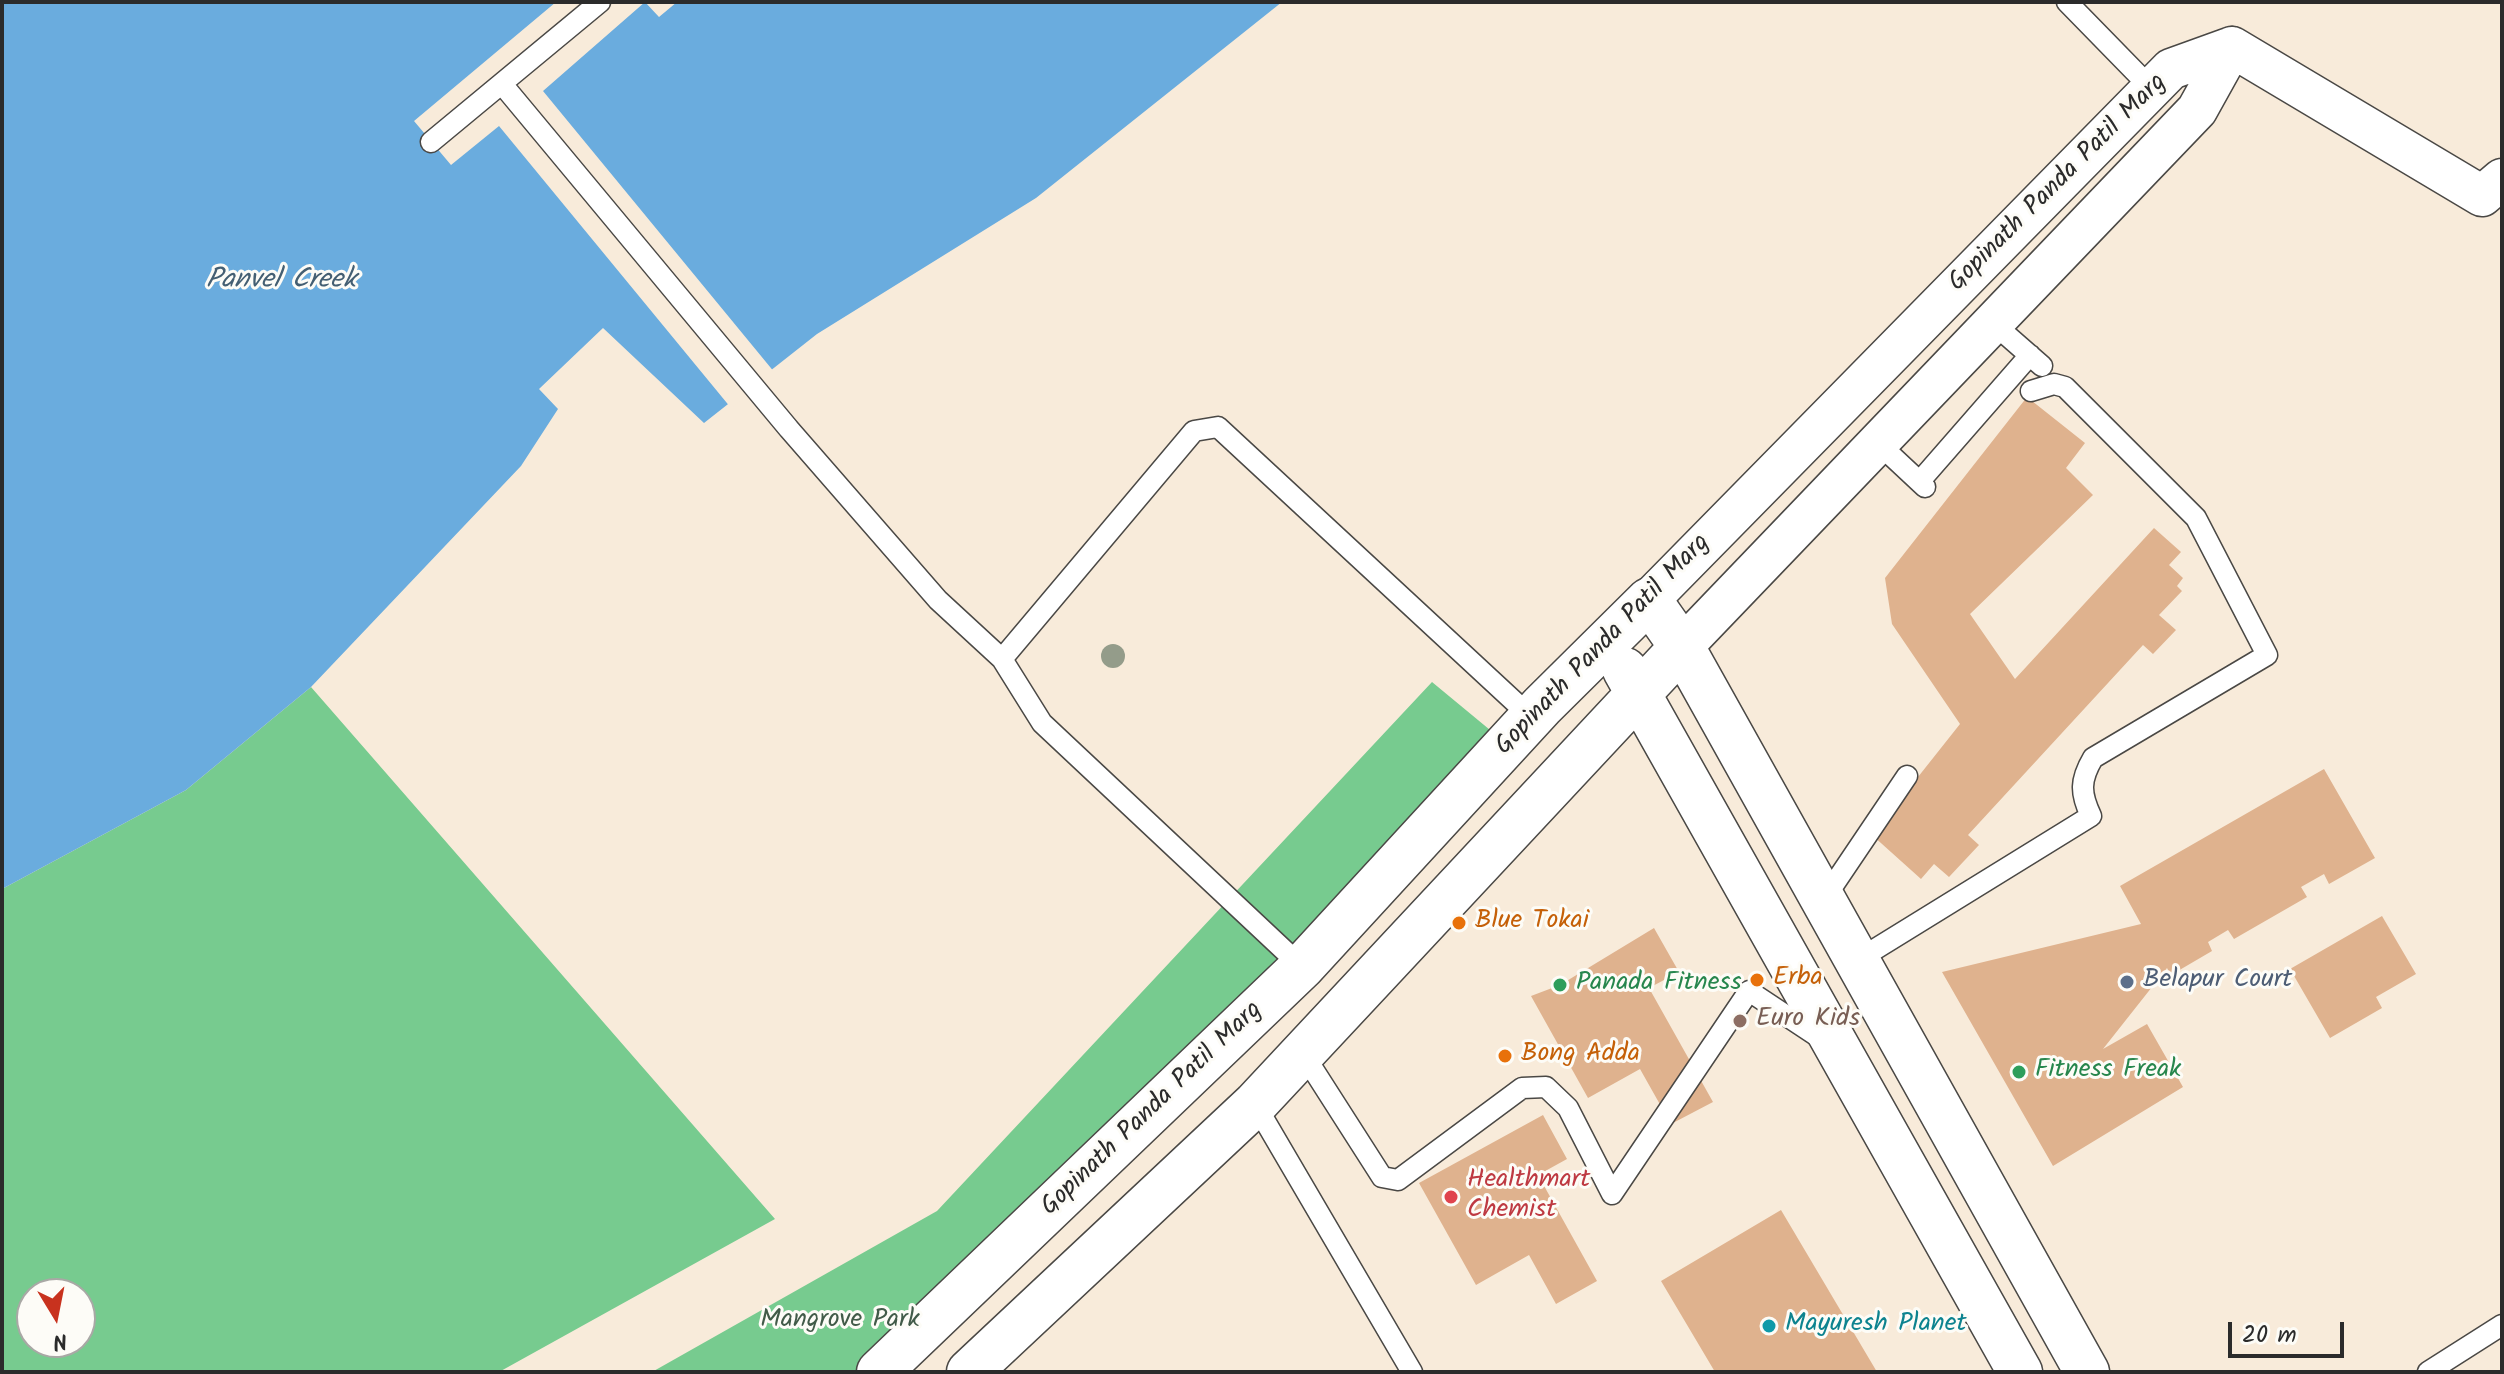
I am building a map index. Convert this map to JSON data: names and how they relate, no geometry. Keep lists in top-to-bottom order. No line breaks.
{"streets":{"street":["Gopinath Panda Patil Marg"]},"water":["Panvel Creek"],"parks":["Mangrove Park"],"places":["Blue Tokai","Erba","Belapur Court","Panada Fitness","Euro Kids","Bong Adda","Fitness Freak","Healthmart Chemist","Mayuresh Planet"],"scale_bar":"20 m","north":"bottom"}
